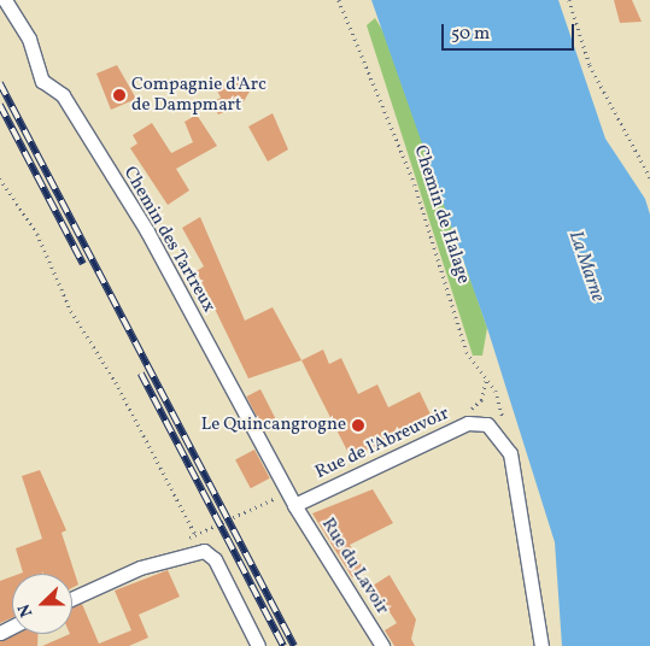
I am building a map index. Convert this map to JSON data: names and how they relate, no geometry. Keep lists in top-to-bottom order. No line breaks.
{"streets":{"street":["Chemin des Tartreux","Rue de l'Abreuvoir","Rue du Lavoir"],"path":["Chemin de Halage"]},"crossings":[["Chemin de Halage","Rue de l'Abreuvoir"],["Chemin des Tartreux","Rue de l'Abreuvoir"],["Chemin des Tartreux","Rue du Lavoir"],["Rue de l'Abreuvoir","Rue du Lavoir"]],"water":["La Marne"],"places":["Compagnie d'Arc de Dampmart","Le Quincangrogne"],"scale_bar":"50 m","north":"left"}
